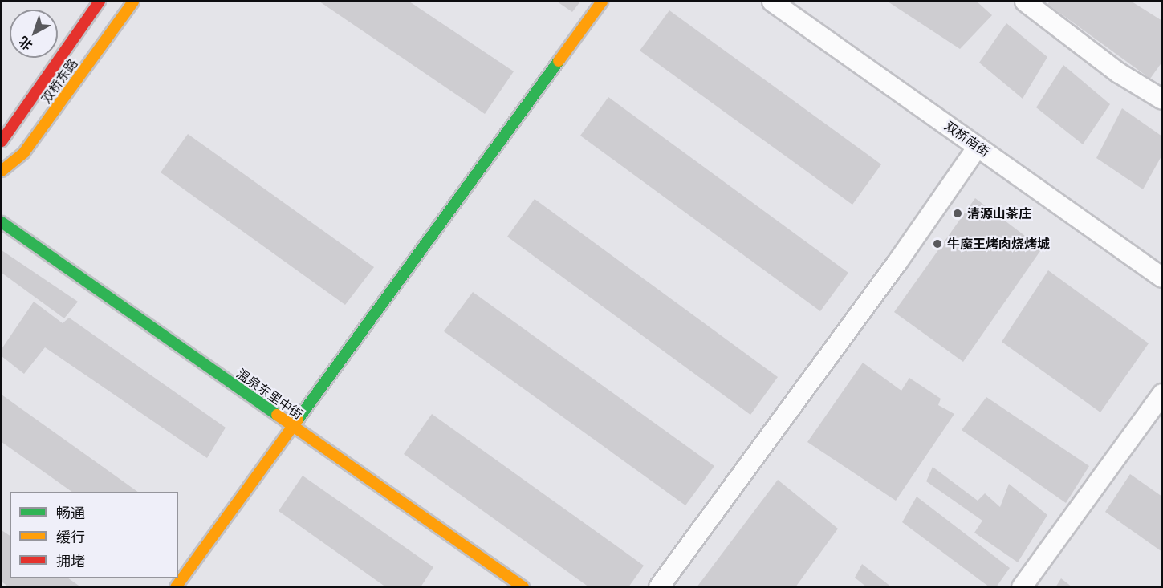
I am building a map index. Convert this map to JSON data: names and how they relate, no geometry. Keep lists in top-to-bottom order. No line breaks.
{"streets":{"street":["双桥东路","双桥南街","温泉东里中街"]},"places":["清源山茶庄","牛魔王烤肉烧烤城"],"legend":["畅通","缓行","拥堵"],"north":"bottom left"}
